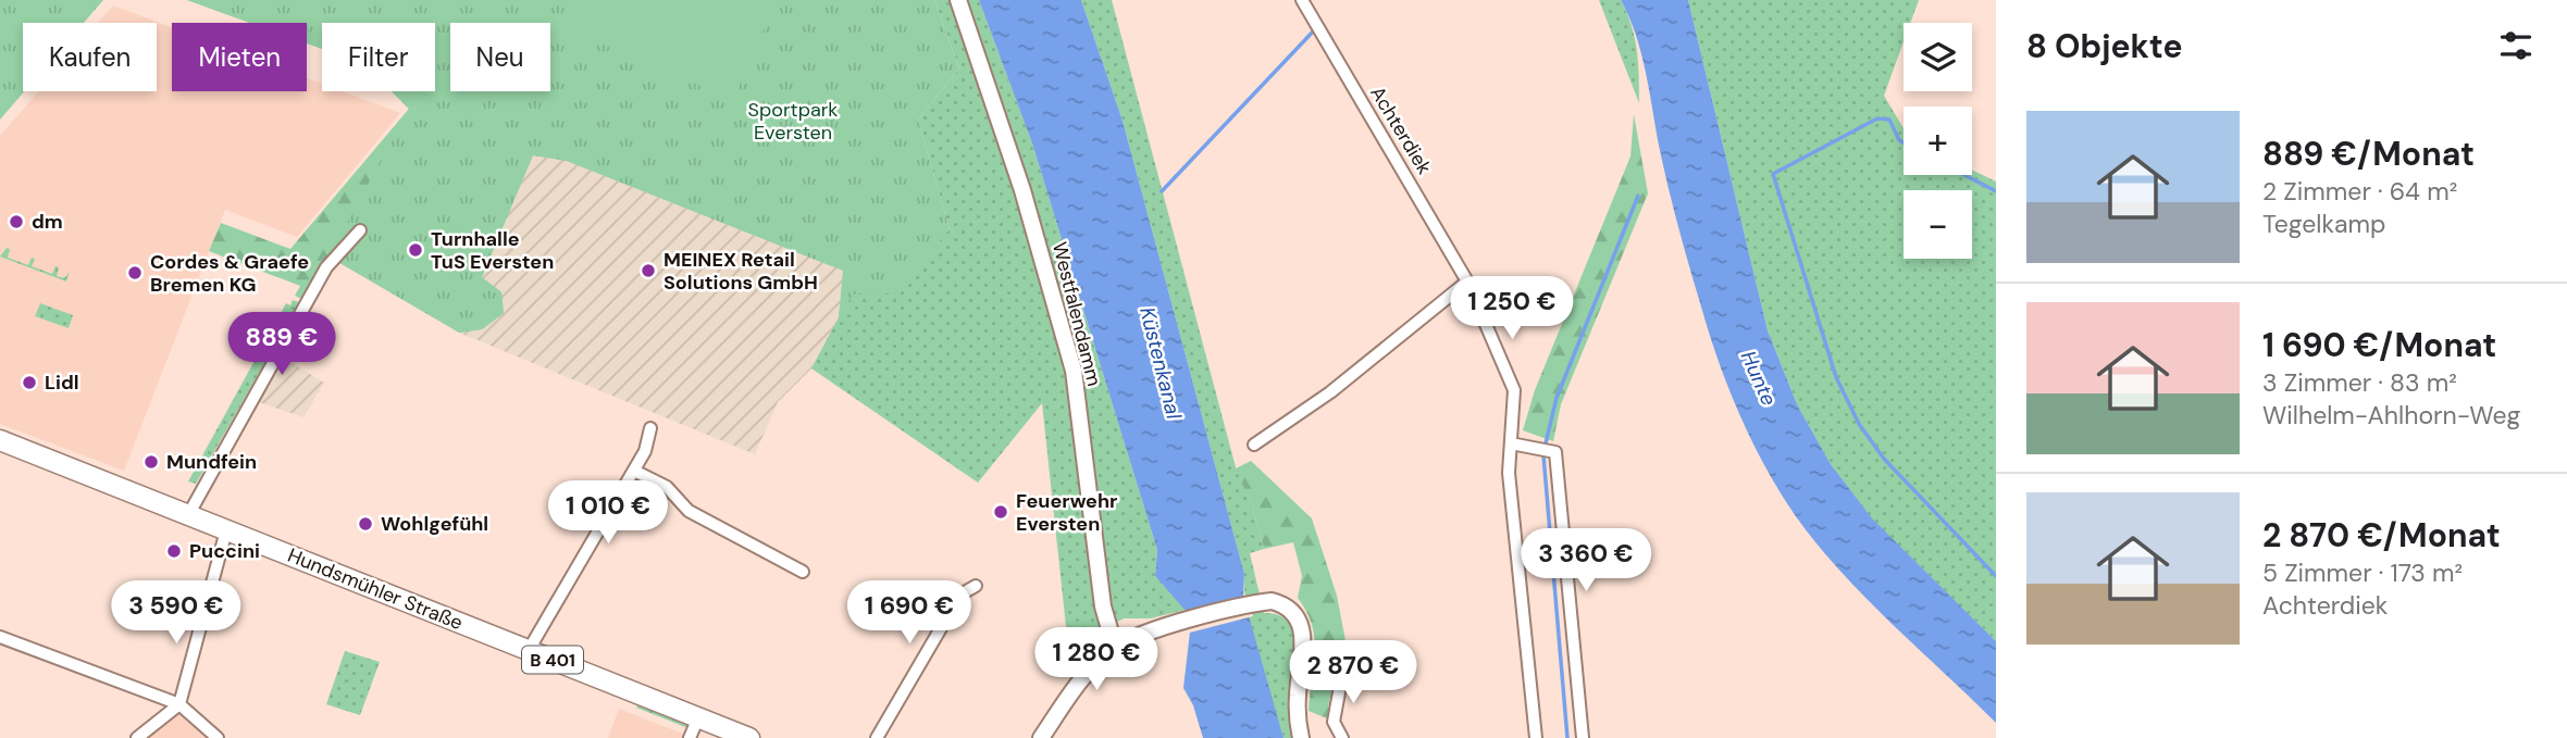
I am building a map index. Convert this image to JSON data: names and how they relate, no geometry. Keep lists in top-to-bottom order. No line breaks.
{"streets":{"main road":["Hundsmühler Straße","B 401"],"street":["Achterdiek","Westfalendamm"]},"water":["Küstenkanal","Hunte"],"parks":["Sportpark Eversten"],"places":["dm","Turnhalle TuS Eversten","MEINEX Retail Solutions GmbH","Cordes & Graefe Bremen KG","Lidl","Mundfein","Feuerwehr Eversten","Wohlgefühl","Puccini"],"page":{"heading":"8 Objekte","map_buttons":["+","−"],"chip":["Kaufen","Mieten","Filter","Neu"],"list":[{"name":"889 €/Monat","note":"2 Zimmer · 64 m² · Tegelkamp"},{"name":"1 690 €/Monat","note":"3 Zimmer · 83 m² · Wilhelm-Ahlhorn-Weg"},{"name":"2 870 €/Monat","note":"5 Zimmer · 173 m² · Achterdiek"}],"price":["1 250 €","889 €","1 010 €","3 360 €","3 590 €","1 690 €","1 280 €","2 870 €"]}}
